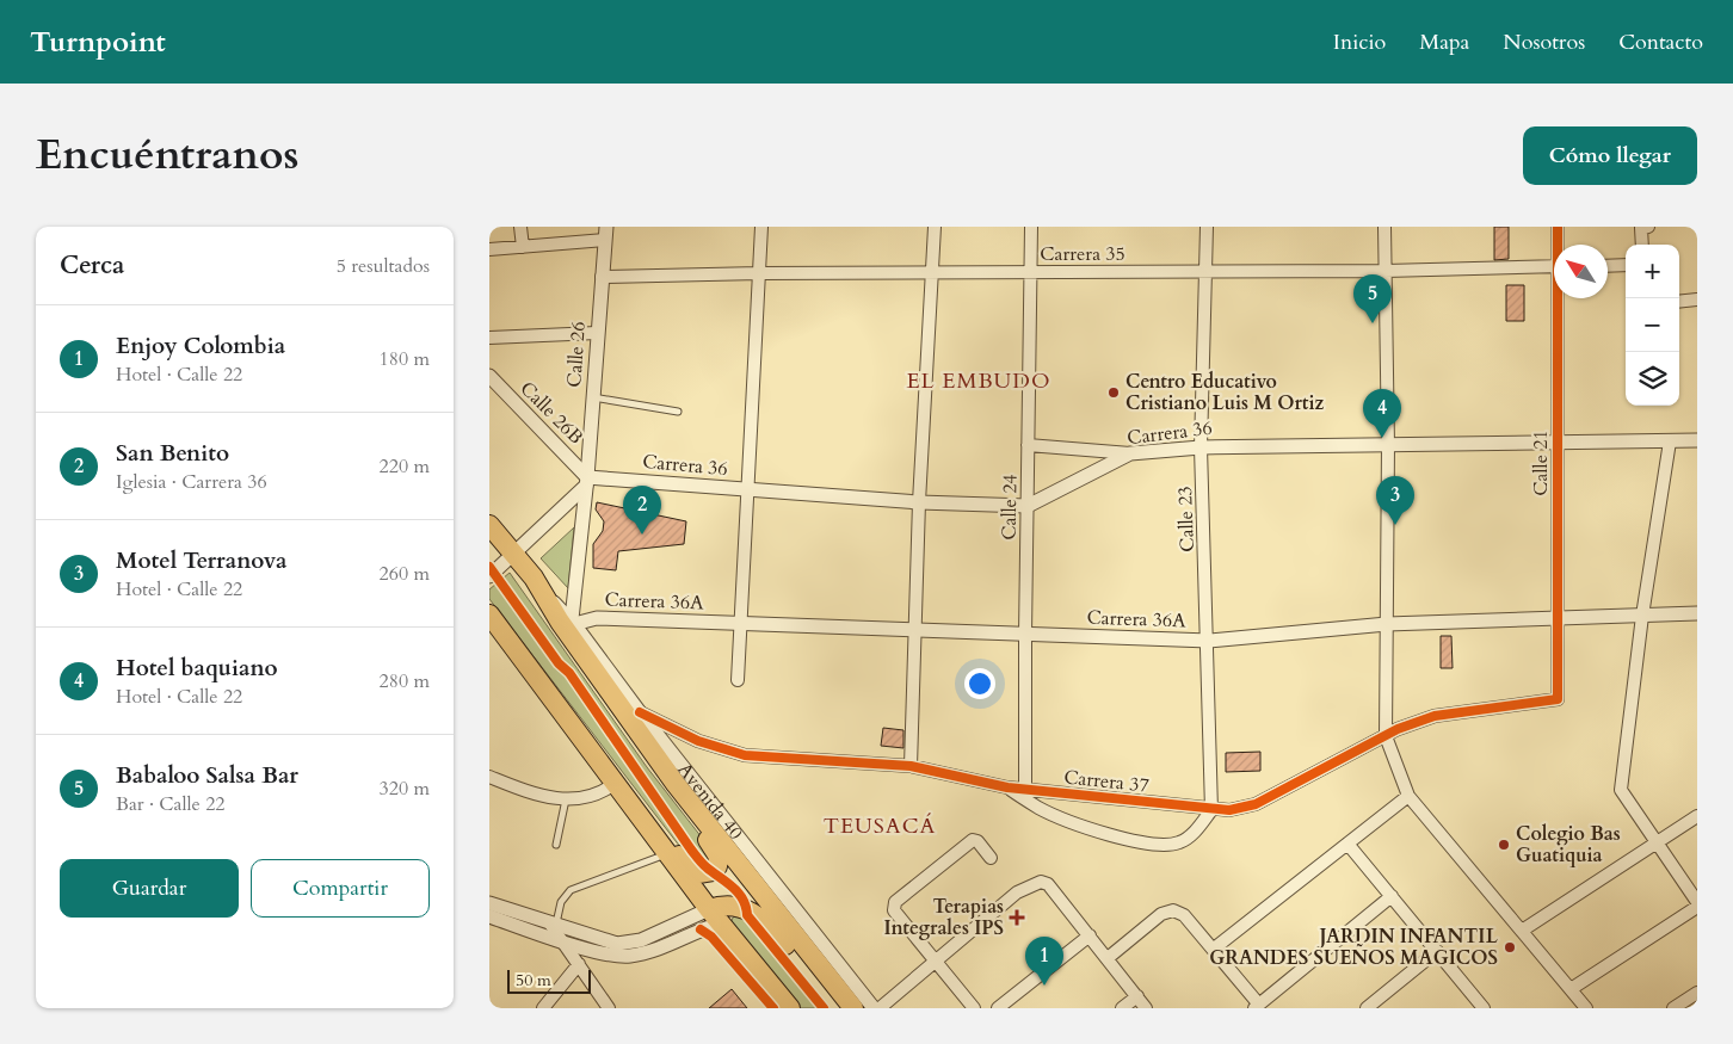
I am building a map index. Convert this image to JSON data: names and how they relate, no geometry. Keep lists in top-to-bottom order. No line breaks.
{"streets":{"highway":["Avenida 40"],"street":["Carrera 35","Calle 26","Calle 26B","Carrera 36","Calle 21","Calle 24","Calle 23","Carrera 36A","Carrera 37"]},"crossings":[["Carrera 35","Calle 26"],["Carrera 35","Calle 24"],["Carrera 35","Calle 23"],["Calle 26","Calle 26B"],["Calle 26","Carrera 36"],["Calle 26","Carrera 36A"],["Calle 26","Avenida 40"],["Calle 26B","Carrera 36"],["Carrera 36","Calle 21"],["Carrera 36","Calle 24"],["Carrera 36","Calle 23"],["Calle 21","Carrera 36A"],["Calle 21","Carrera 37"],["Calle 24","Carrera 36A"],["Calle 24","Carrera 37"],["Calle 23","Carrera 36A"],["Calle 23","Carrera 37"],["Carrera 36A","Avenida 40"],["Carrera 37","Avenida 40"]],"districts":["EL EMBUDO","TEUSACÁ"],"places":{"other":["Centro Educativo Cristiano Luis M Ortiz","Colegio Bas Guatiquia","JARDIN INFANTIL GRANDES SUEÑOS MAGICOS"],"health":["Terapias Integrales IPS"]},"scale_bar":"50 m","north":"top left","page":{"header":"Turnpoint","nav":["Inicio","Mapa","Nosotros","Contacto"],"title":"Encuéntranos","buttons":["Cómo llegar",["Guardar","Compartir"]],"heading":["Cerca","5 resultados"],"map_buttons":["+","−"],"pins":["5","4","3","2","1"],"list":[{"mark":"1","name":"Enjoy Colombia","note":"Hotel · Calle 22","value":"180 m"},{"mark":"2","name":"San Benito","note":"Iglesia · Carrera 36","value":"220 m"},{"mark":"3","name":"Motel Terranova","note":"Hotel · Calle 22","value":"260 m"},{"mark":"4","name":"Hotel baquiano","note":"Hotel · Calle 22","value":"280 m"},{"mark":"5","name":"Babaloo Salsa Bar","note":"Bar · Calle 22","value":"320 m"}],"scale":"50 m"}}
